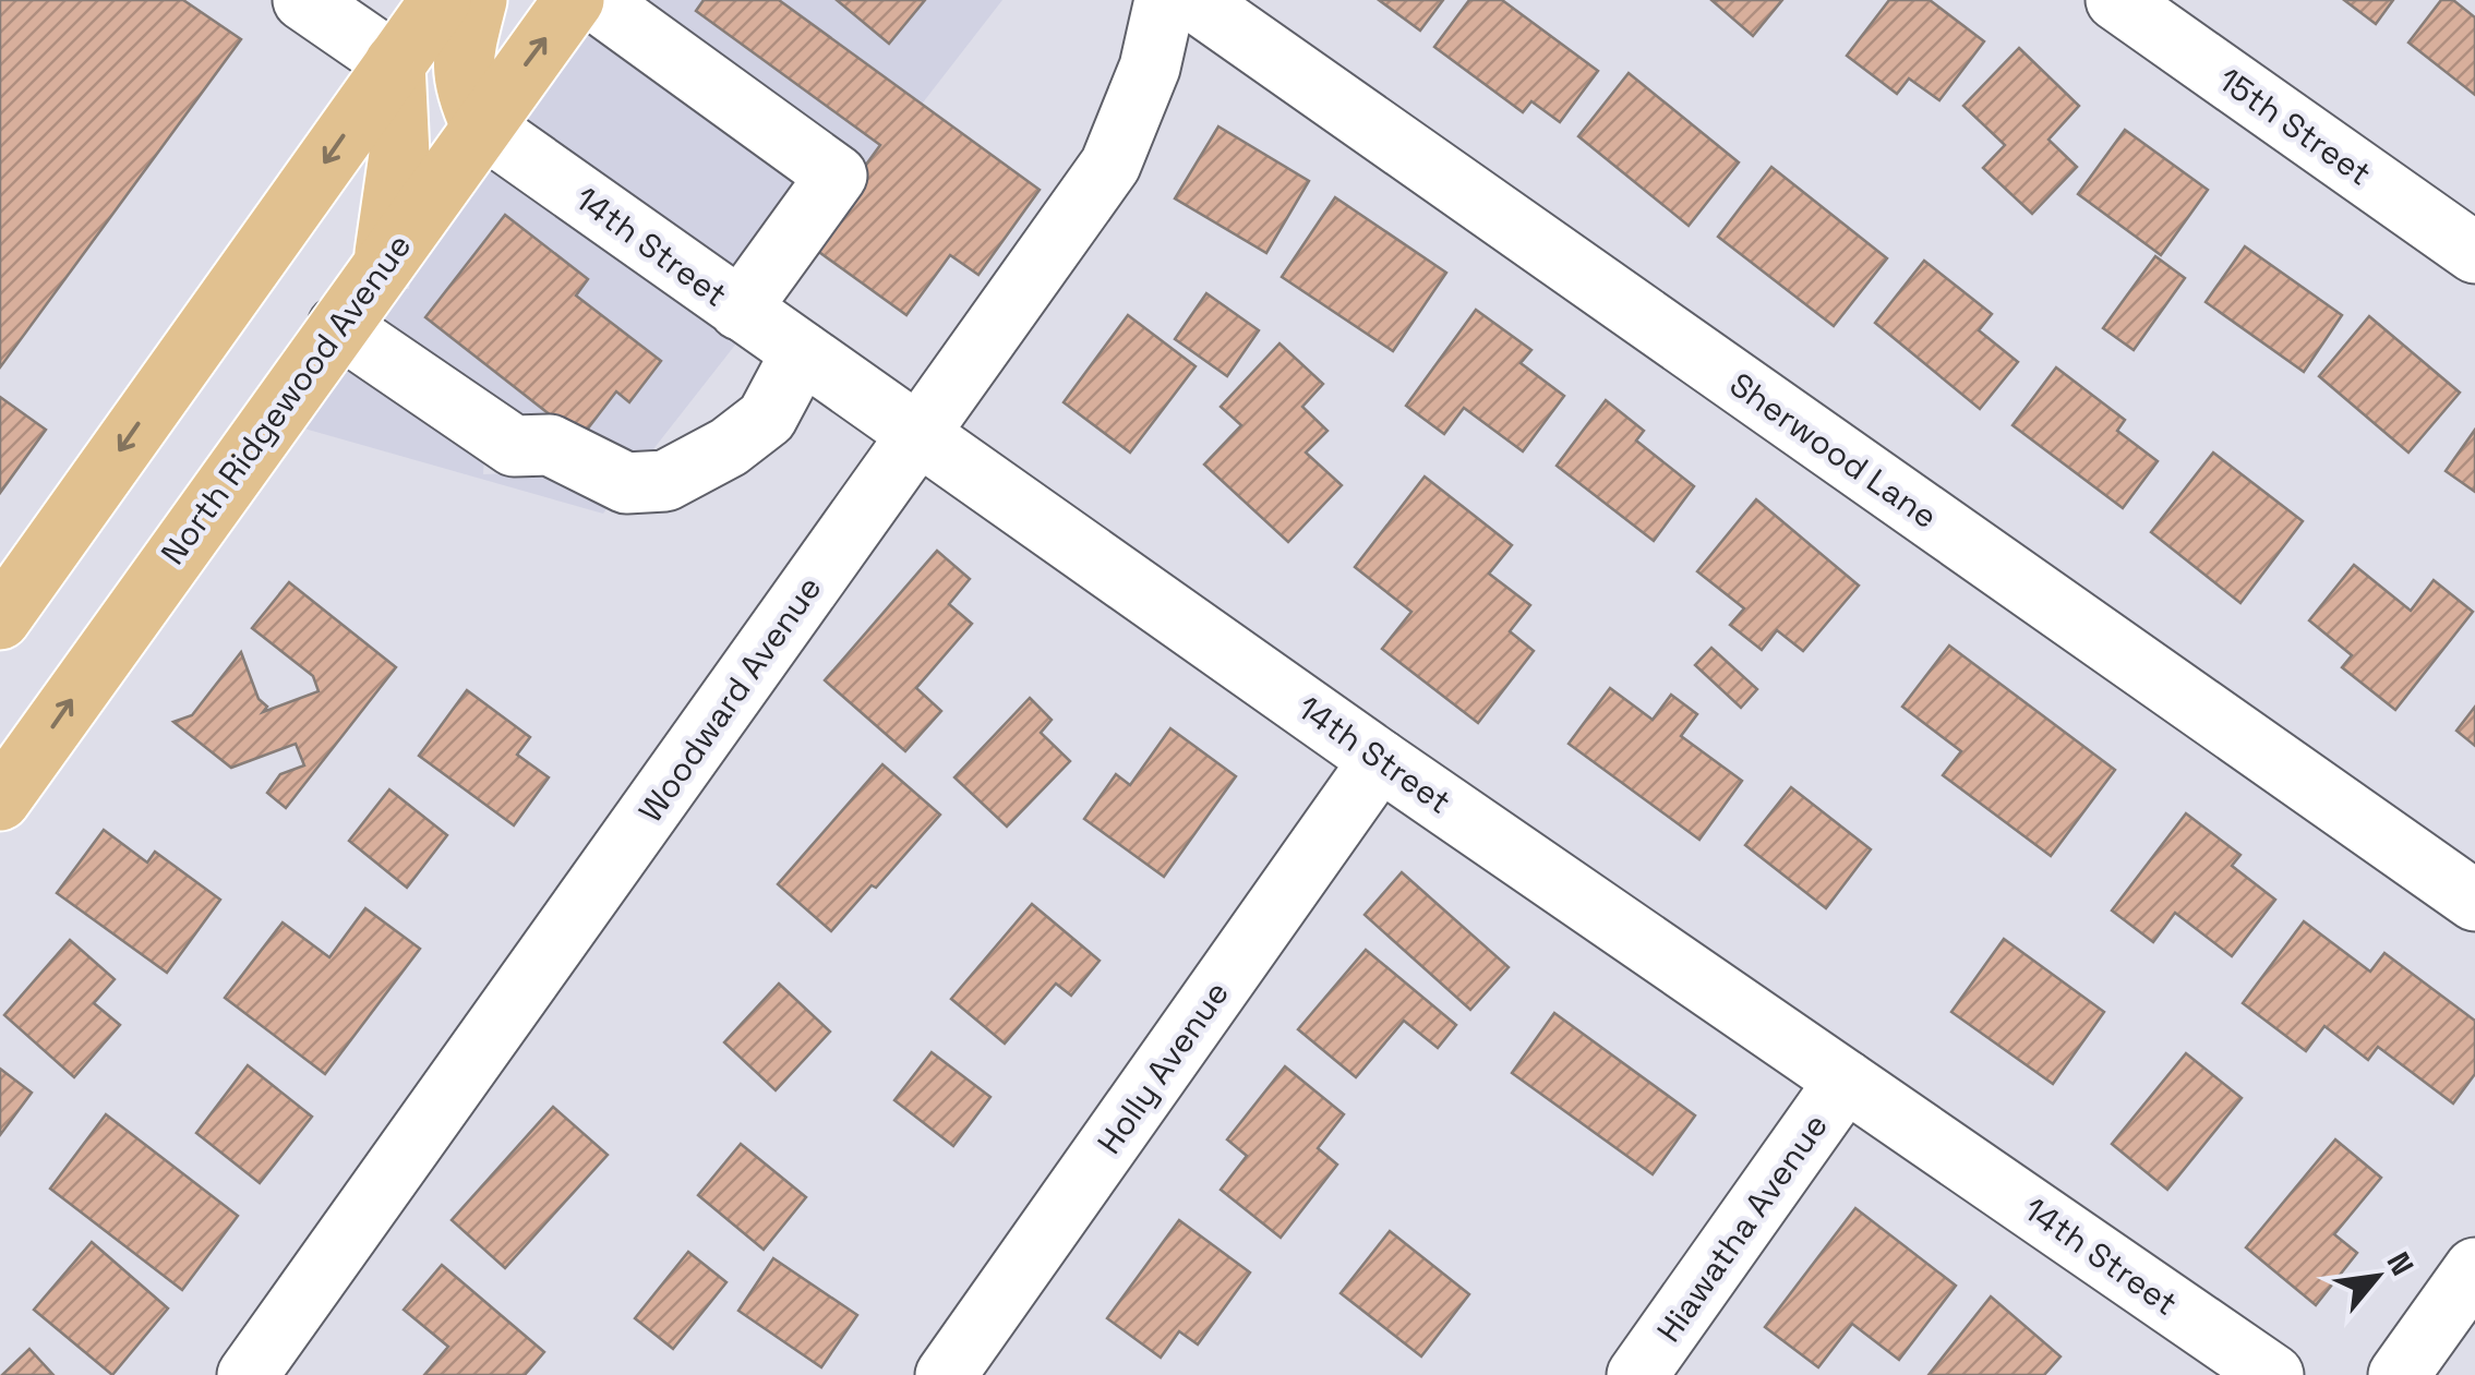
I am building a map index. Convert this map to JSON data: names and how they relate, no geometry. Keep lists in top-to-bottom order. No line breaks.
{"streets":{"main road":["North Ridgewood Avenue"],"street":["15th Street","14th Street","Sherwood Lane","Woodward Avenue","Holly Avenue","Hiawatha Avenue"]},"crossings":[["14th Street","North Ridgewood Avenue"],["14th Street","Woodward Avenue"],["14th Street","Holly Avenue"],["14th Street","Hiawatha Avenue"]],"north":"top right"}
